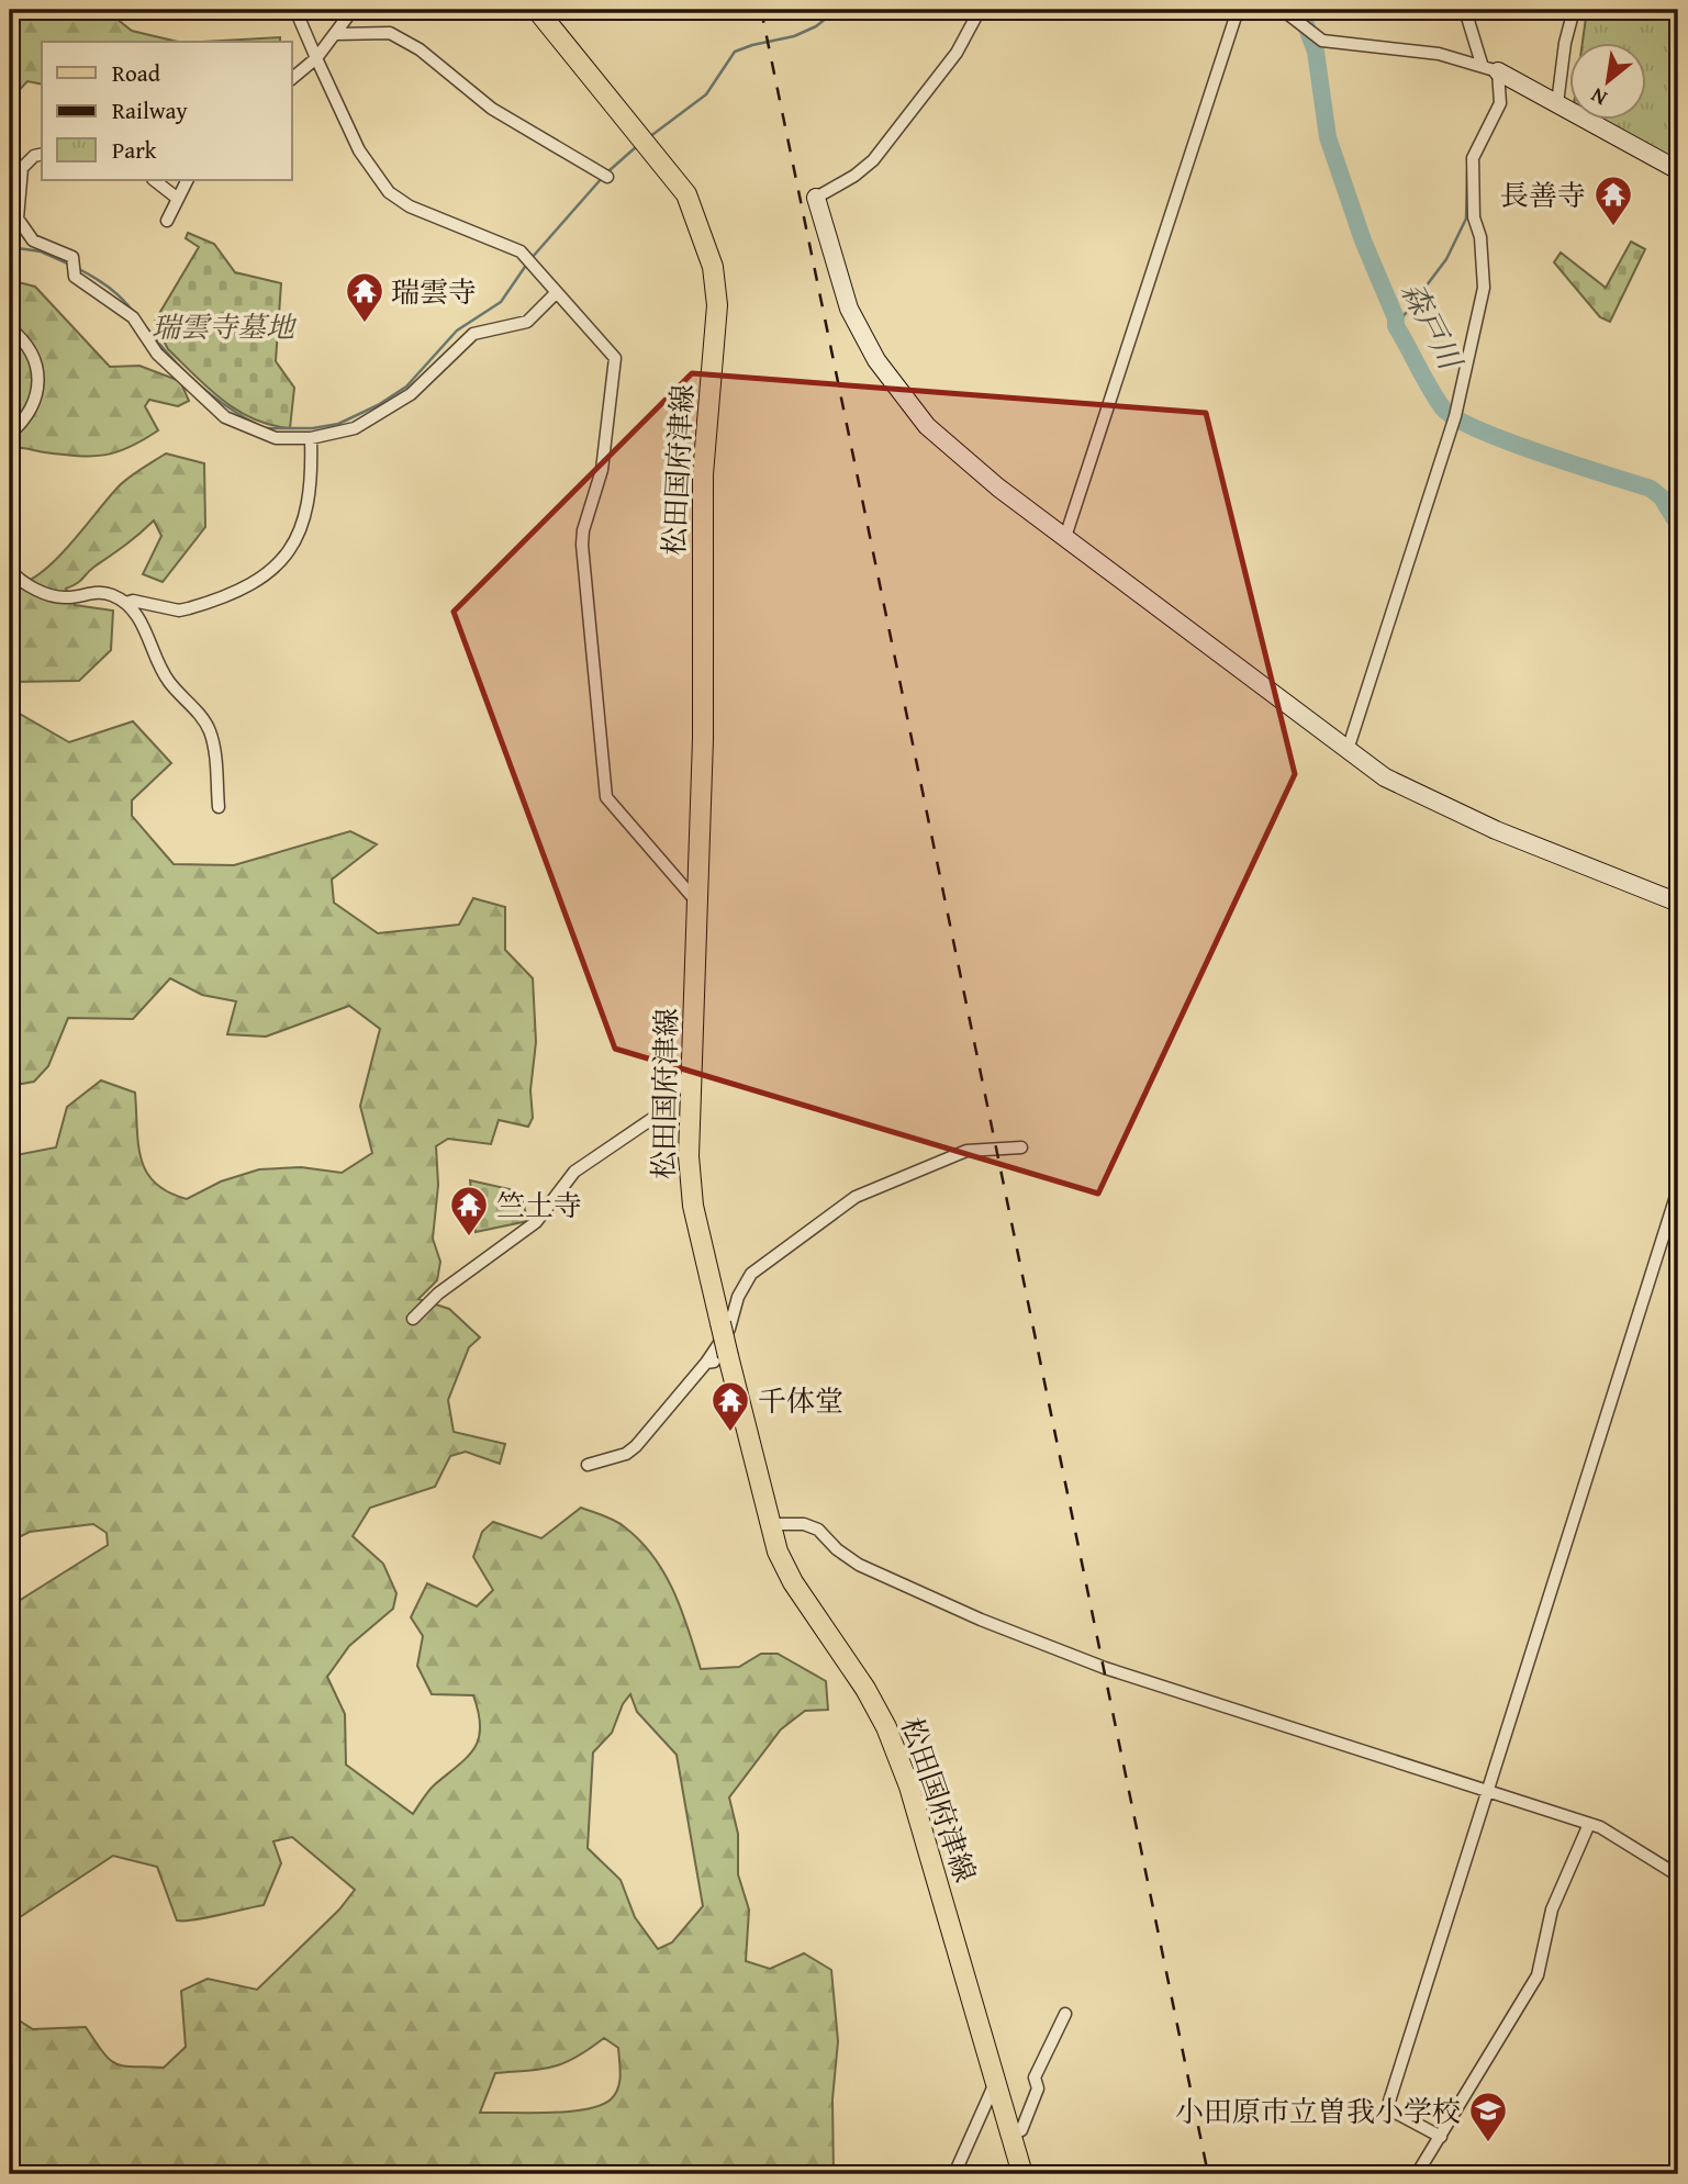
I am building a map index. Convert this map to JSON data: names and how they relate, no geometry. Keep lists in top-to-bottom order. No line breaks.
{"streets":{"main road":["松田国府津線"]},"water":["森戸川"],"parks":["瑞雲寺墓地"],"places":{"temple":["長善寺","瑞雲寺","竺土寺","千体堂"],"school or university":["小田原市立曽我小学校"]},"legend":["Road","Railway","Park"],"north":"bottom left"}
